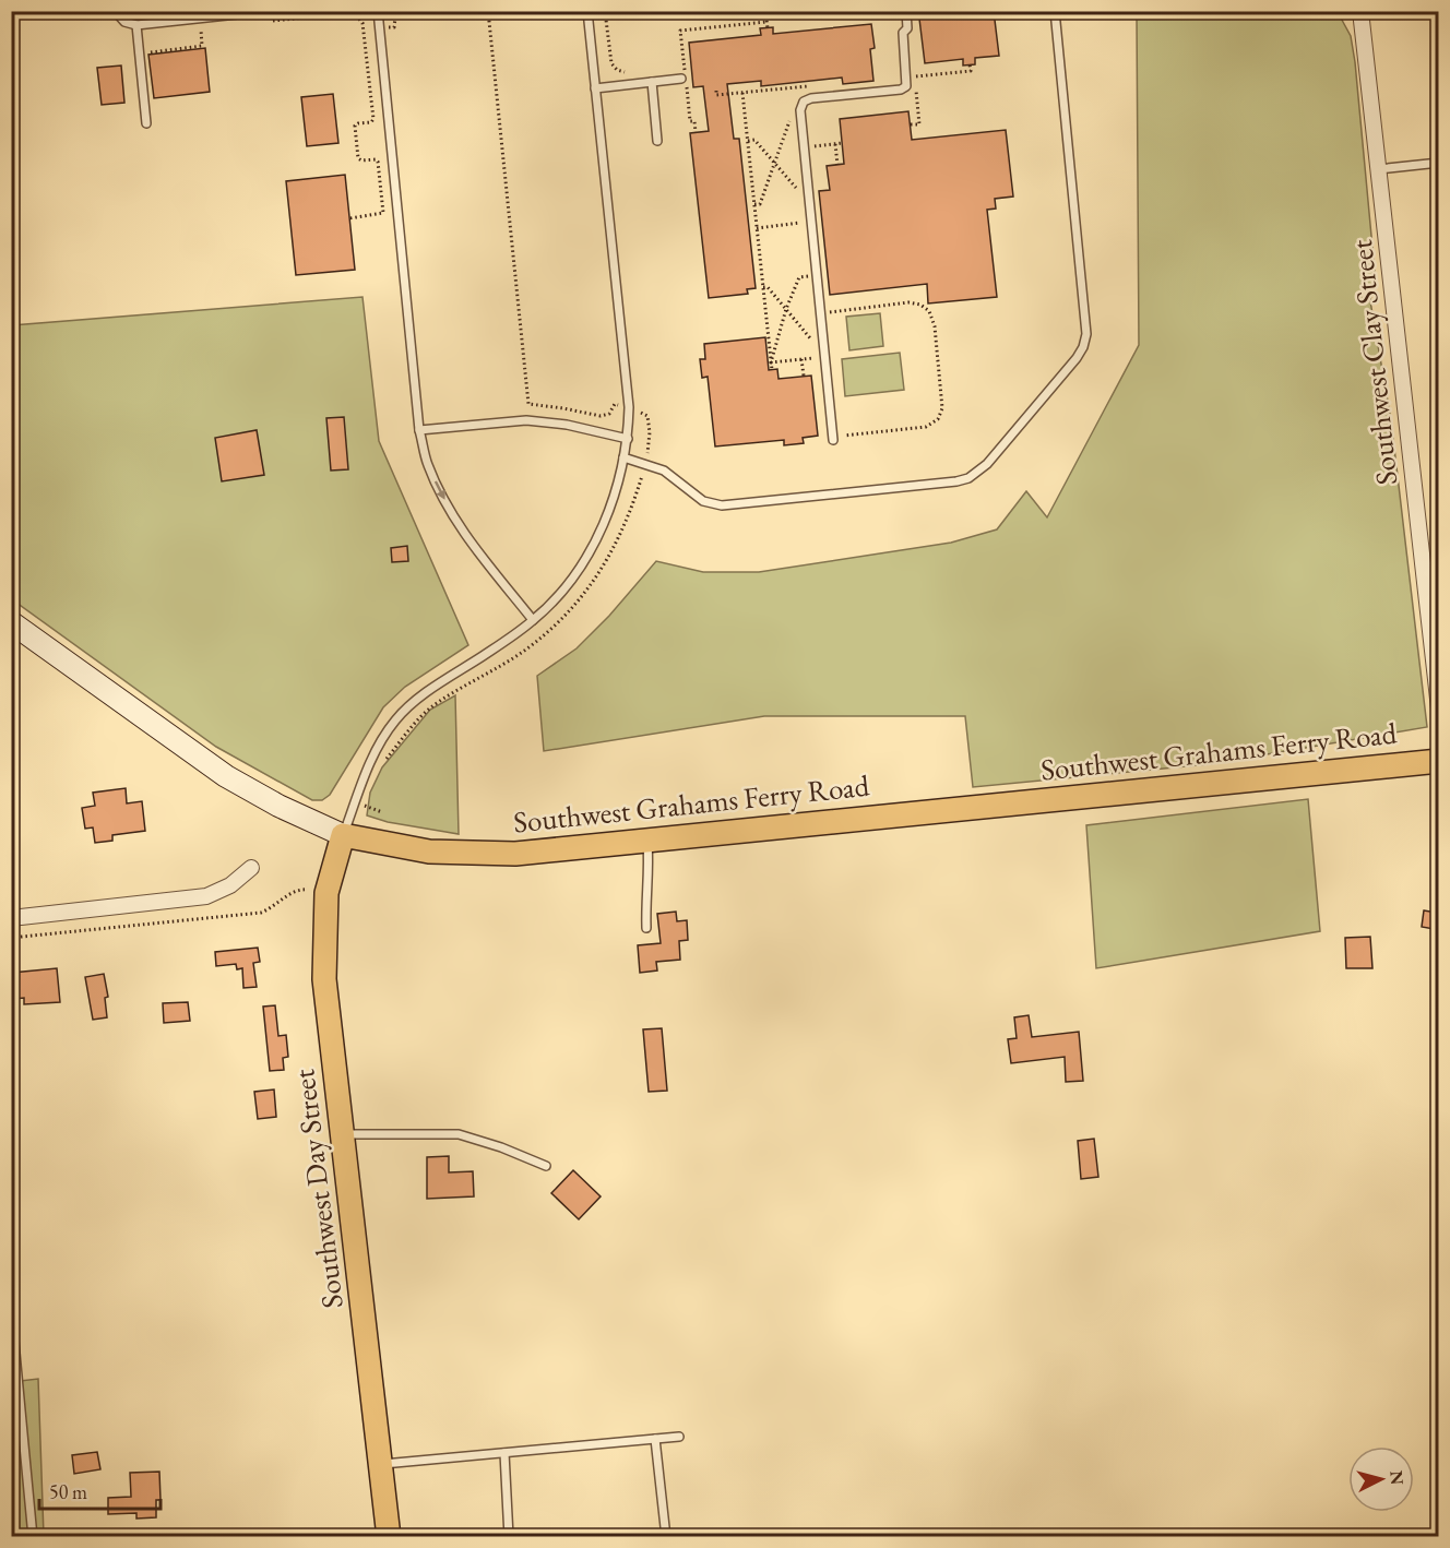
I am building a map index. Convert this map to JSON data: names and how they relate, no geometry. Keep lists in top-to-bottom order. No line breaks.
{"streets":{"main road":["Southwest Grahams Ferry Road","Southwest Day Street"],"street":["Southwest Clay Street"]},"crossings":[["Southwest Grahams Ferry Road","Southwest Day Street"]],"scale_bar":"50 m","north":"right"}
